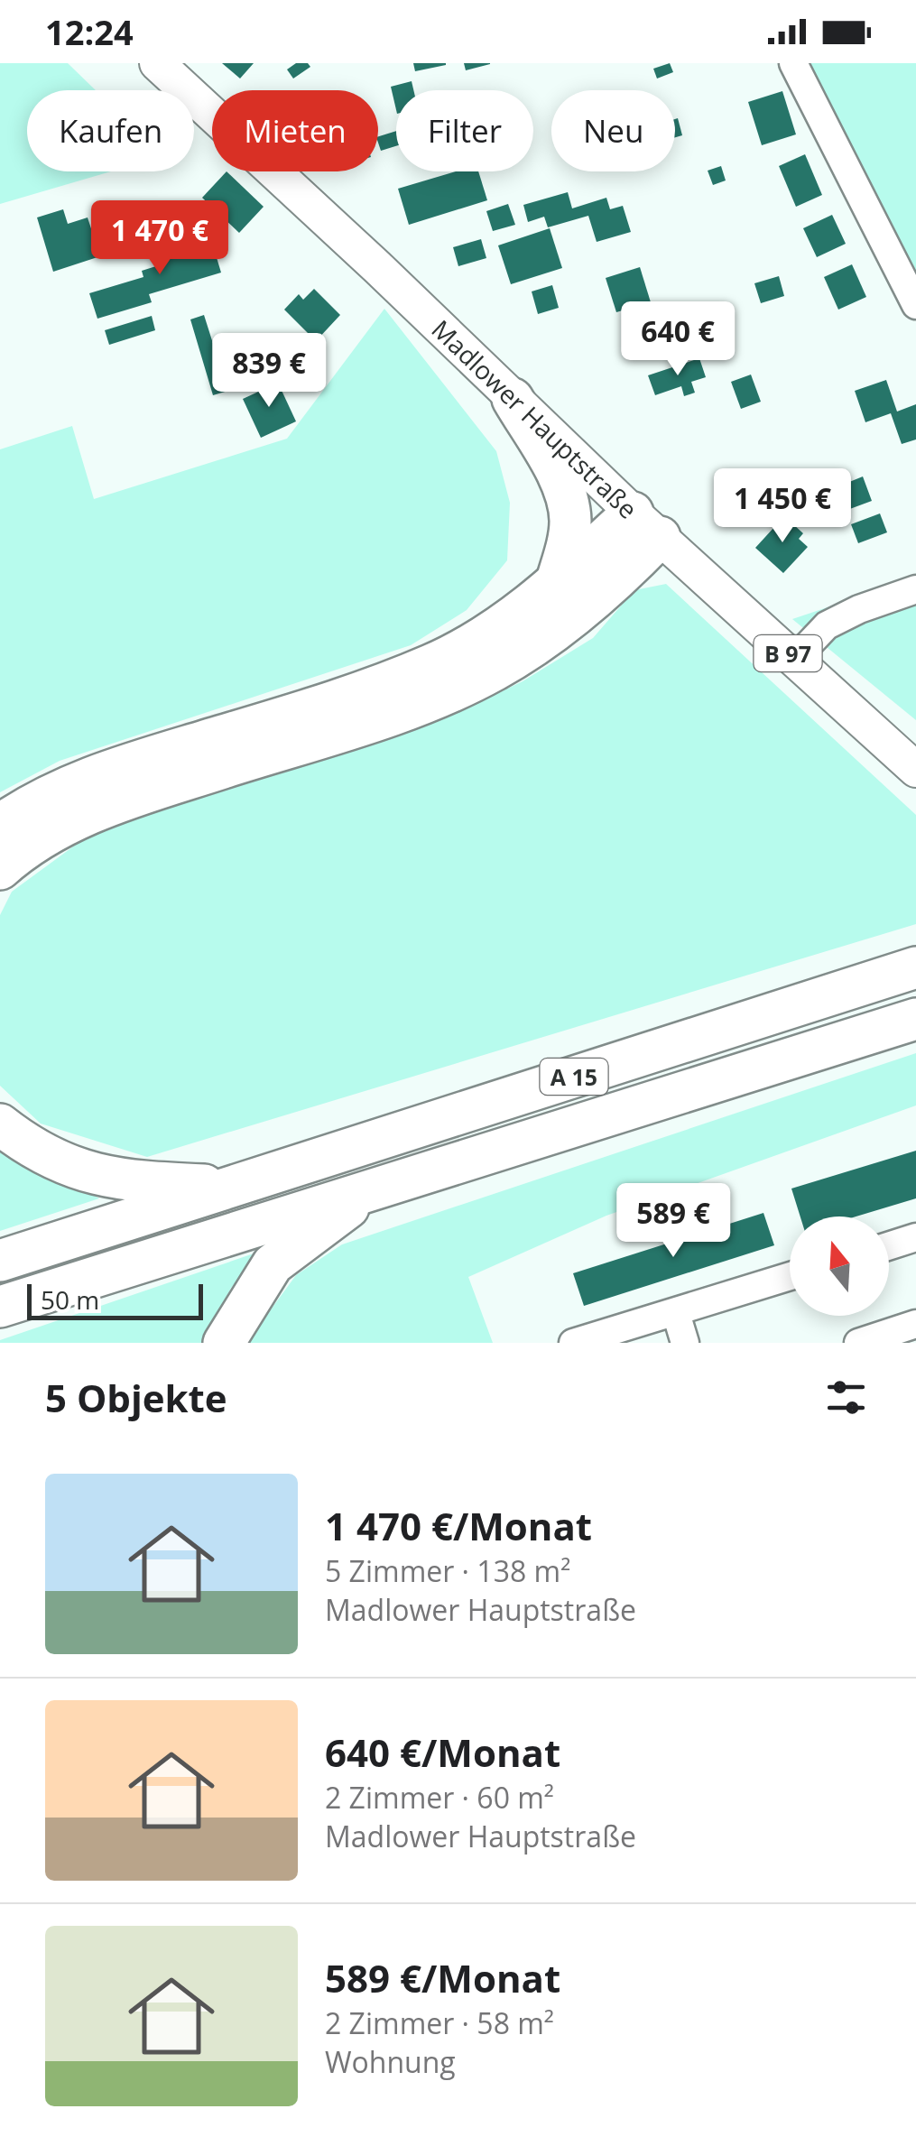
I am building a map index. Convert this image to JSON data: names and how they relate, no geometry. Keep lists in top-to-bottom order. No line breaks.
{"streets":{"highway":["A 15"],"main road":["Madlower Hauptstraße","B 97"]},"scale_bar":"50 m","north":"top","page":{"status":"12:24","chip":["Kaufen","Mieten","Filter","Neu"],"price":["1 470 €","640 €","839 €","1 450 €","589 €"],"scale":"50 m","heading":"5 Objekte","list":[{"name":"1 470 €/Monat","note":"5 Zimmer · 138 m² · Madlower Hauptstraße"},{"name":"640 €/Monat","note":"2 Zimmer · 60 m² · Madlower Hauptstraße"},{"name":"589 €/Monat","note":"2 Zimmer · 58 m² · Wohnung"}]}}
